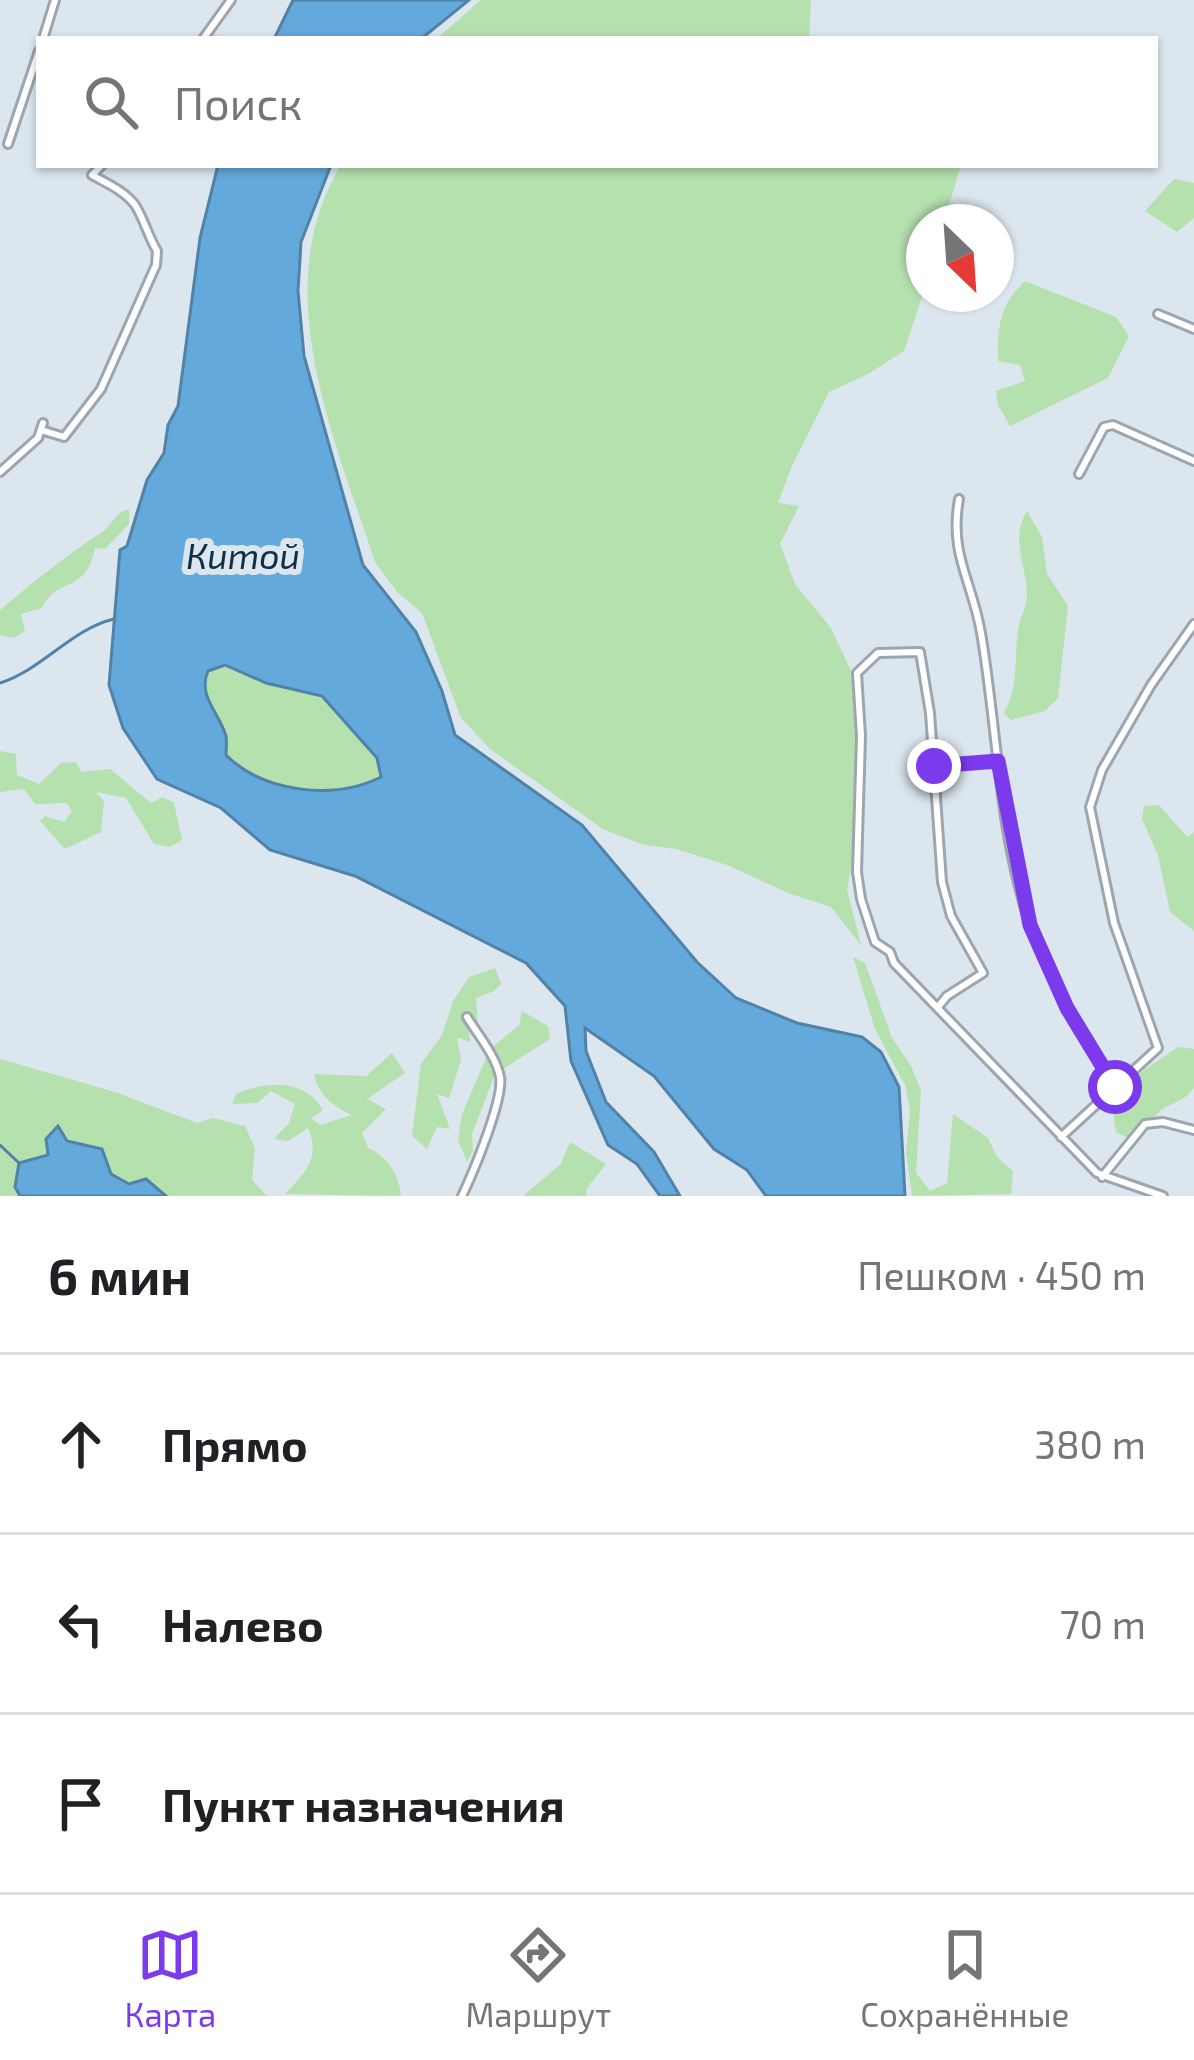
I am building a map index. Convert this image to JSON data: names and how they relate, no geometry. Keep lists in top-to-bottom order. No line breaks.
{"water":["Китой"],"north":"bottom right","page":{"search":"Поиск","heading":["6 мин","Пешком · 450 m"],"list":[["Прямо","380 m"],["Налево","70 m"],"Пункт назначения"],"nav":["Карта","Маршрут","Сохранённые"]}}
